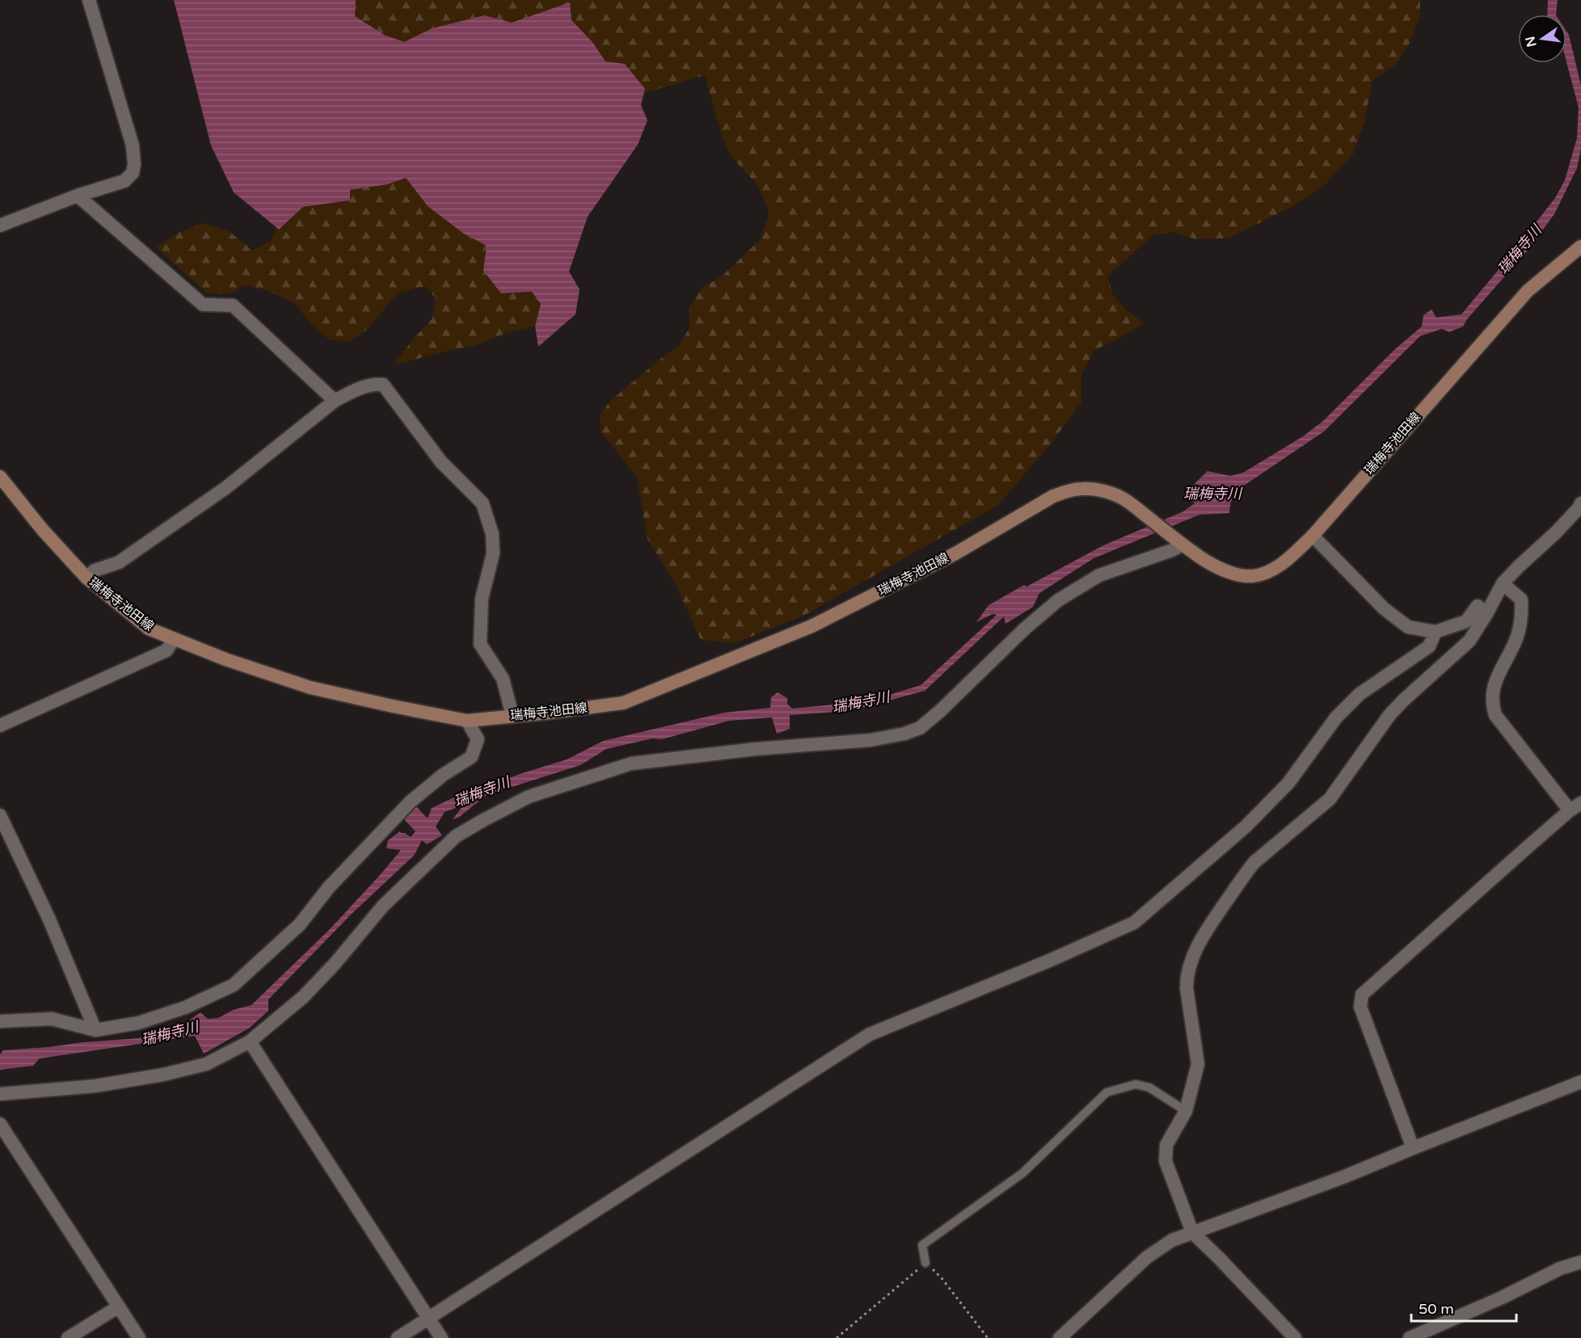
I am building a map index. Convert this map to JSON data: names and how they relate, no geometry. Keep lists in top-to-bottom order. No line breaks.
{"streets":{"main road":["瑞梅寺池田線"]},"water":["瑞梅寺川"],"scale_bar":"50 m","north":"left"}
